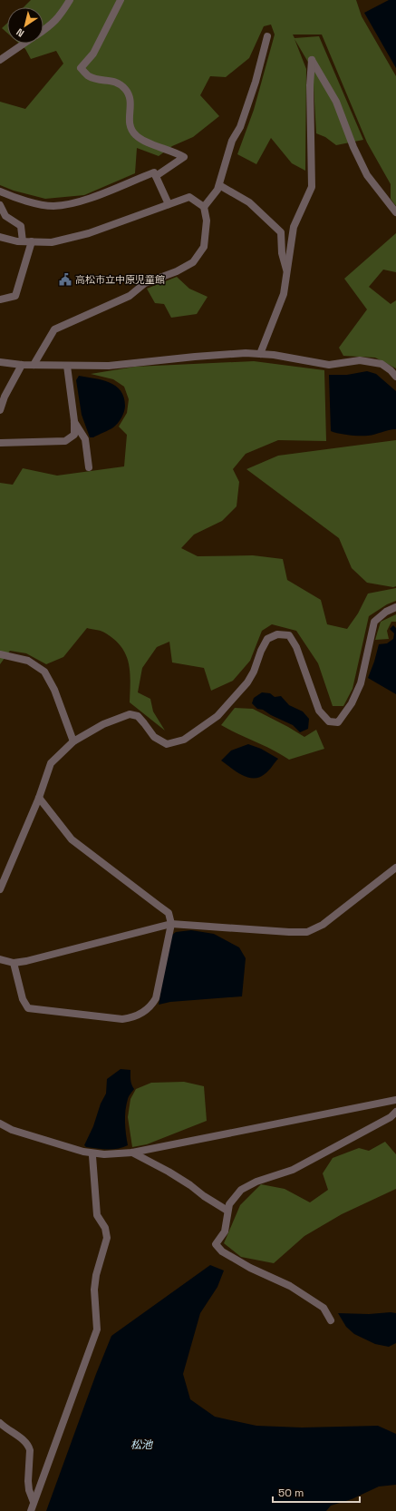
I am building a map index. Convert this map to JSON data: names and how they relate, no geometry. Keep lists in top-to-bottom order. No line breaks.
{"water":["松池"],"places":{"public building":["高松市立中原児童館"]},"scale_bar":"50 m","north":"bottom left"}
